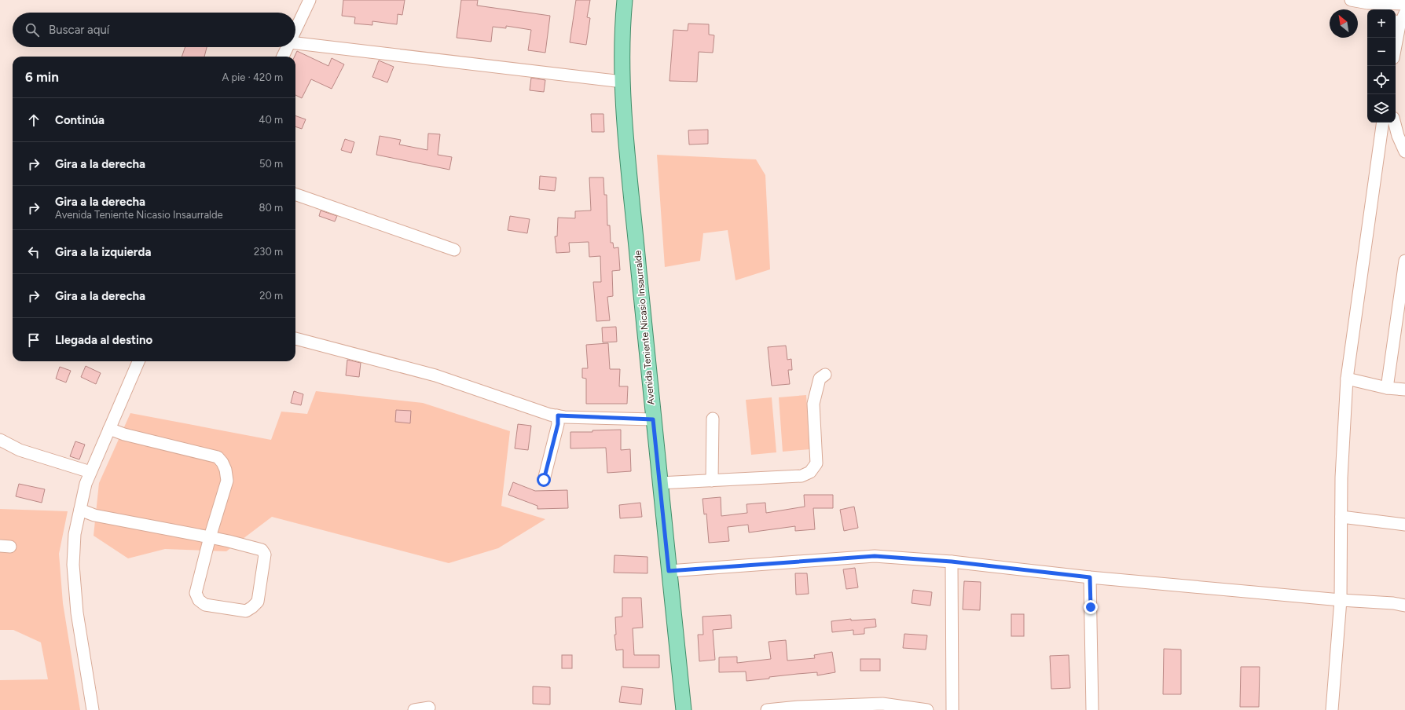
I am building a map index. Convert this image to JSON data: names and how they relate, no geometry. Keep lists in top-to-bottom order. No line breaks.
{"streets":{"main road":["Avenida Teniente Nicasio Insaurralde"]},"north":"top left","page":{"map_buttons":["+","−"],"search":"Buscar aquí","heading":["6 min","A pie · 420 m"],"list":[["Continúa","40 m"],["Gira a la derecha","50 m"],["Gira a la derecha","Avenida Teniente Nicasio Insaurralde","80 m"],["Gira a la izquierda","230 m"],["Gira a la derecha","20 m"],"Llegada al destino"]}}
